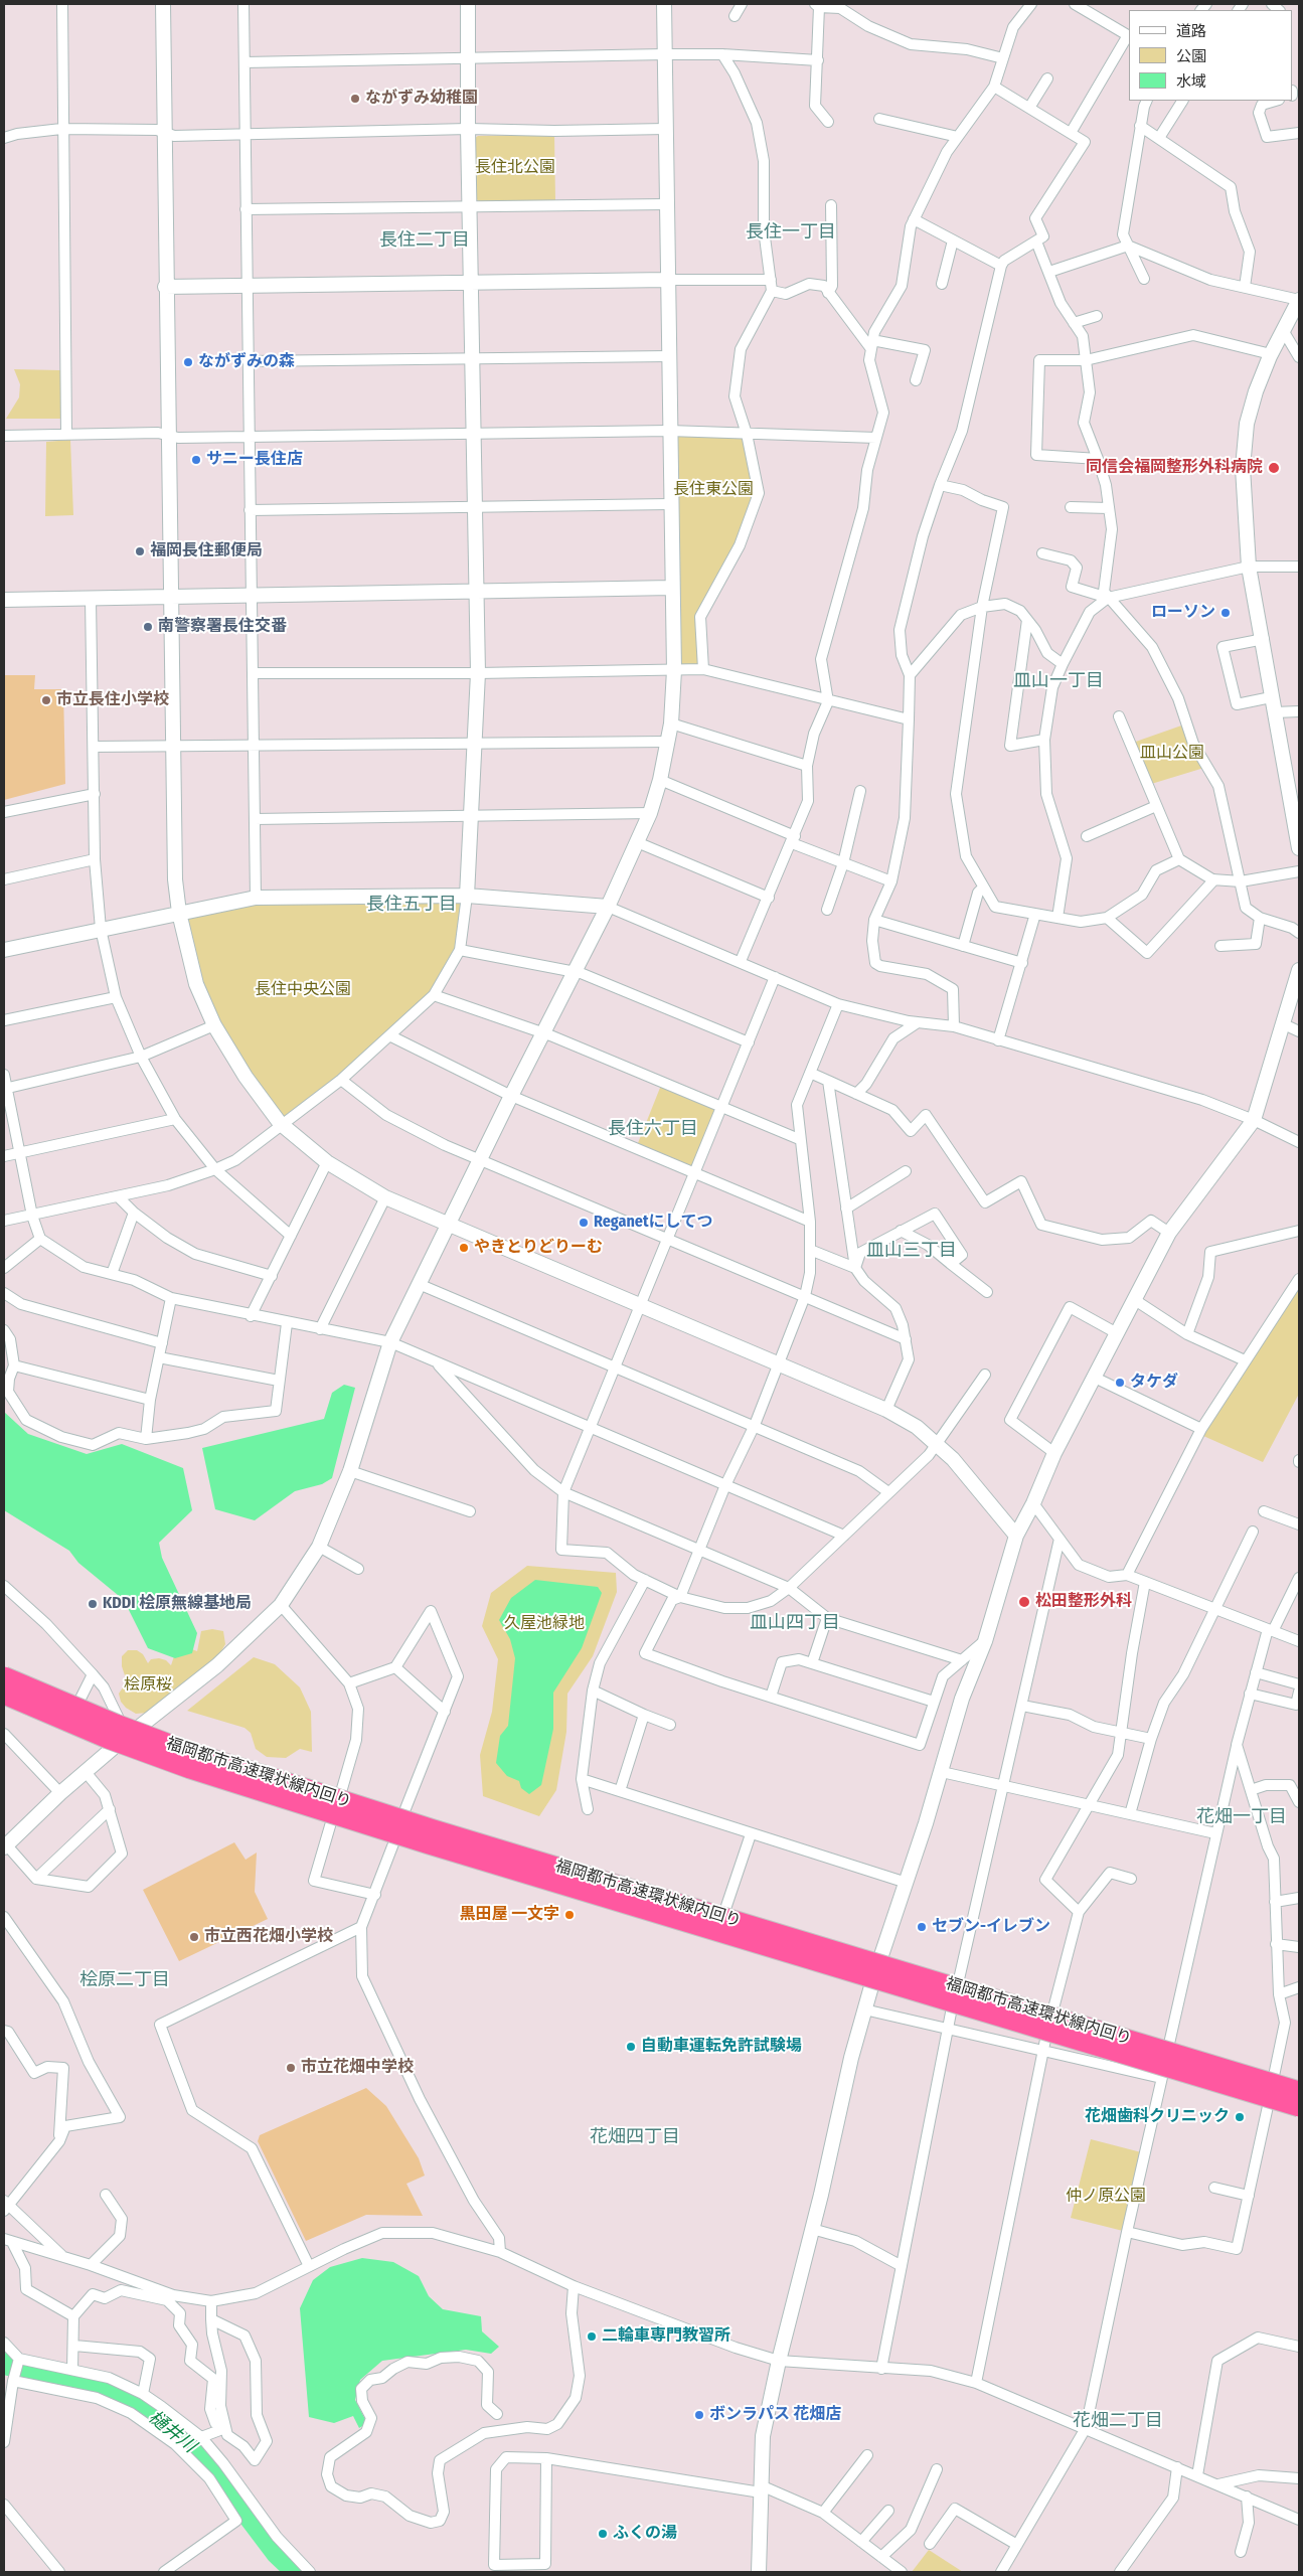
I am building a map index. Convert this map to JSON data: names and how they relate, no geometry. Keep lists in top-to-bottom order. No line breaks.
{"streets":{"highway":["福岡都市高速環状線内回り"]},"districts":["長住一丁目","長住二丁目","皿山一丁目","長住五丁目","長住六丁目","皿山三丁目","皿山四丁目","花畑一丁目","桧原二丁目","花畑四丁目","花畑二丁目"],"water":["樋井川"],"parks":["長住北公園","長住東公園","皿山公園","長住中央公園","久屋池緑地","桧原桜","仲ノ原公園"],"places":["ながずみ幼稚園","ながずみの森","サニー長住店","同信会福岡整形外科病院","福岡長住郵便局","ローソン","南警察署長住交番","市立長住小学校","Reganetにしてつ","やきとりどりーむ","タケダ","松田整形外科","KDDI 桧原無線基地局","黒田屋 一文字","セブン-イレブン","市立西花畑小学校","自動車運転免許試験場","市立花畑中学校","花畑歯科クリニック","二輪車専門教習所","ボンラパス 花畑店","ふくの湯"],"legend":["道路","公園","水域"]}
